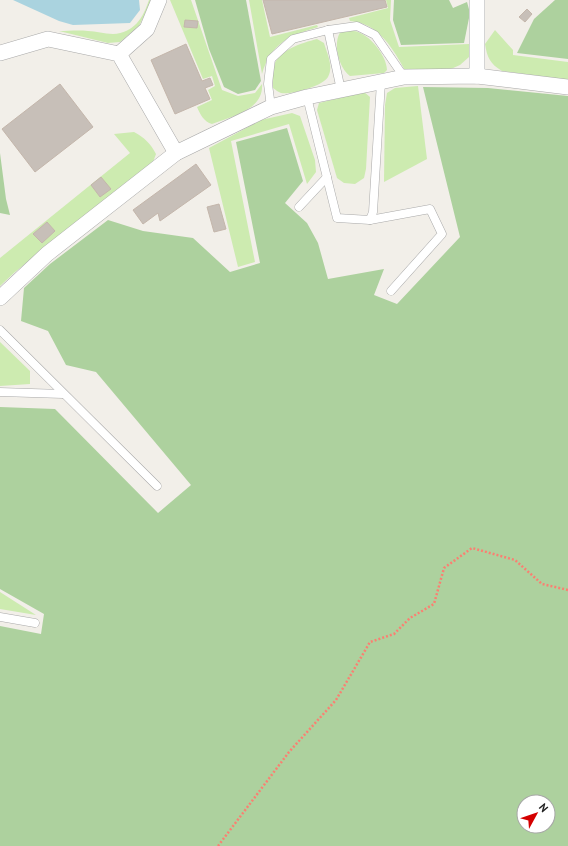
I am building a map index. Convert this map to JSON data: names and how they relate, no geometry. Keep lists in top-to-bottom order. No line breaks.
{"north":"top right"}
